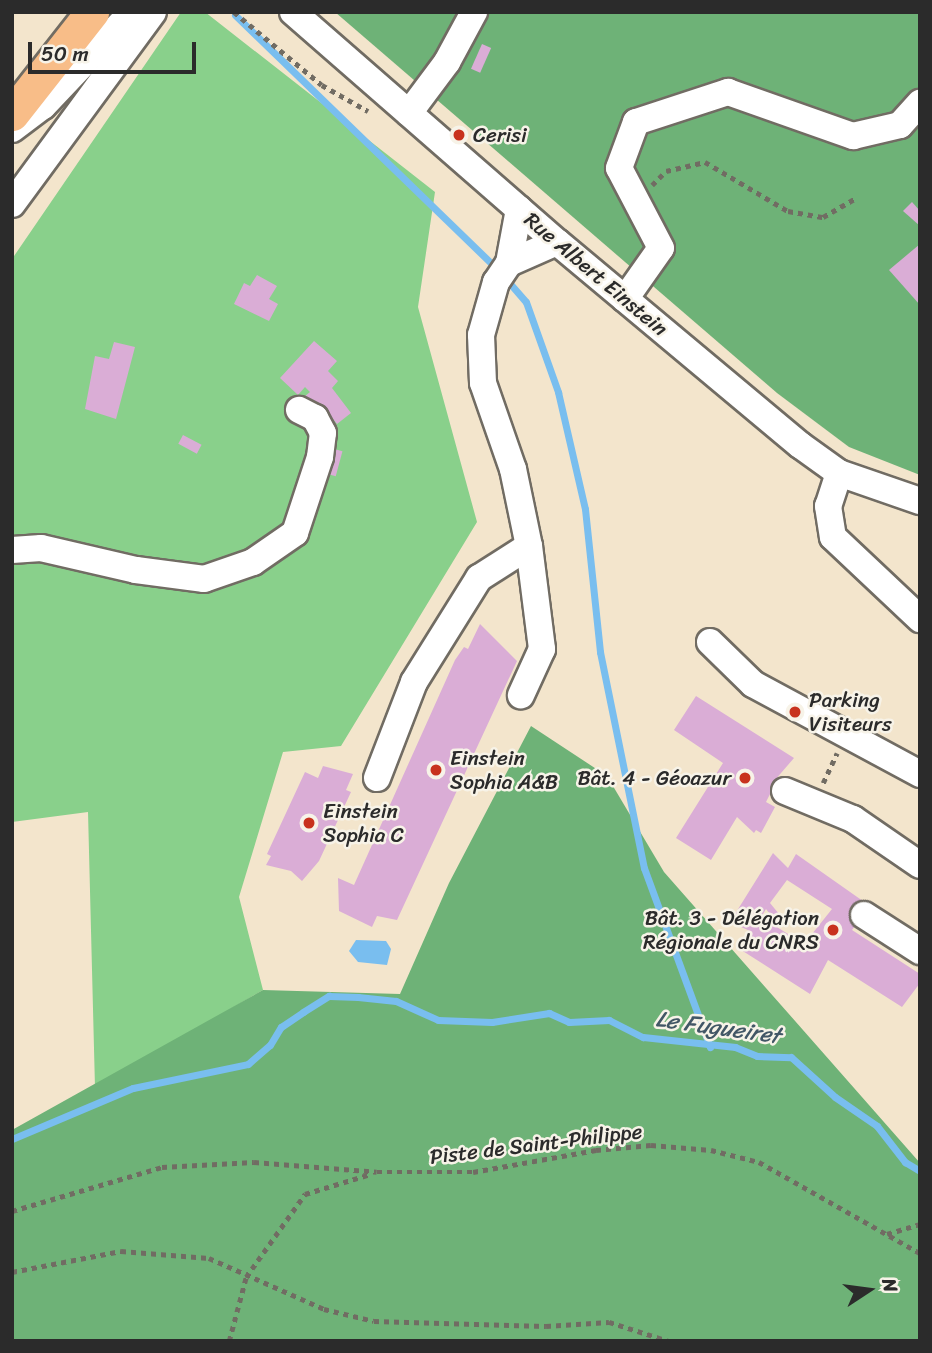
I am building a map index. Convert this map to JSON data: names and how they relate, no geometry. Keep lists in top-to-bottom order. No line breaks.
{"streets":{"street":["Rue Albert Einstein"],"path":["Piste de Saint-Philippe"]},"water":["Le Fugueiret"],"places":["Cerisi","Parking Visiteurs","Einstein Sophia A&B","Bât. 4 - Géoazur","Einstein Sophia C","Bât. 3 - Délégation Régionale du CNRS"],"scale_bar":"50 m","north":"right"}
